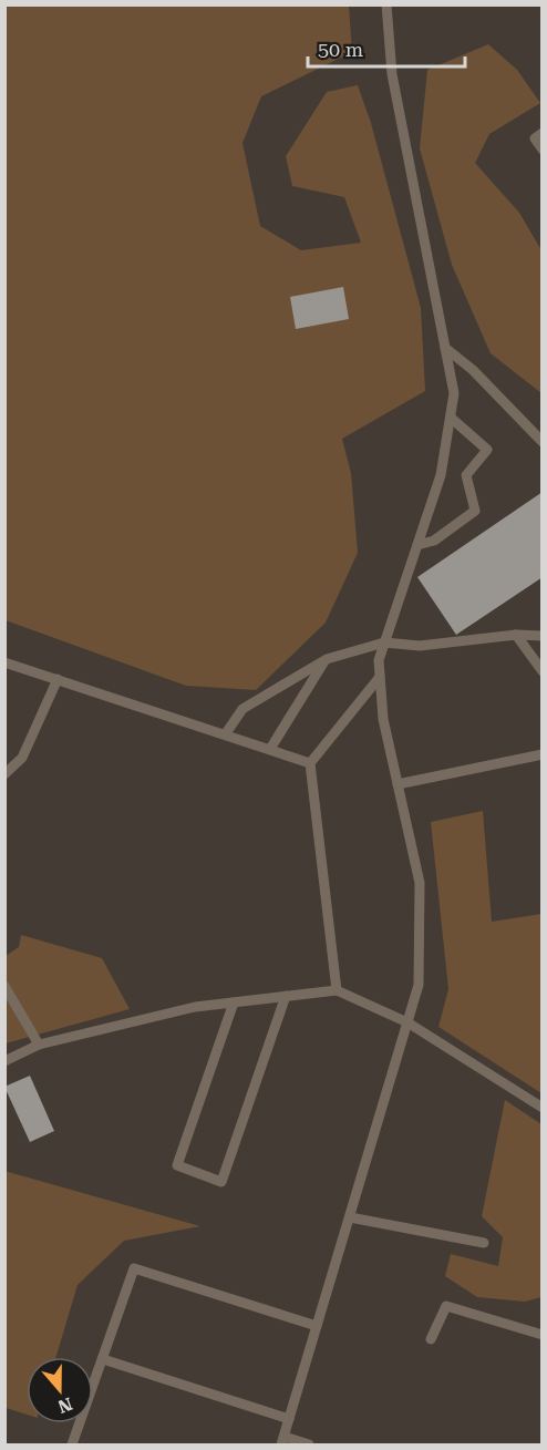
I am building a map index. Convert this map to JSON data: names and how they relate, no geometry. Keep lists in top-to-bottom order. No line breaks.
{"scale_bar":"50 m","north":"bottom"}
